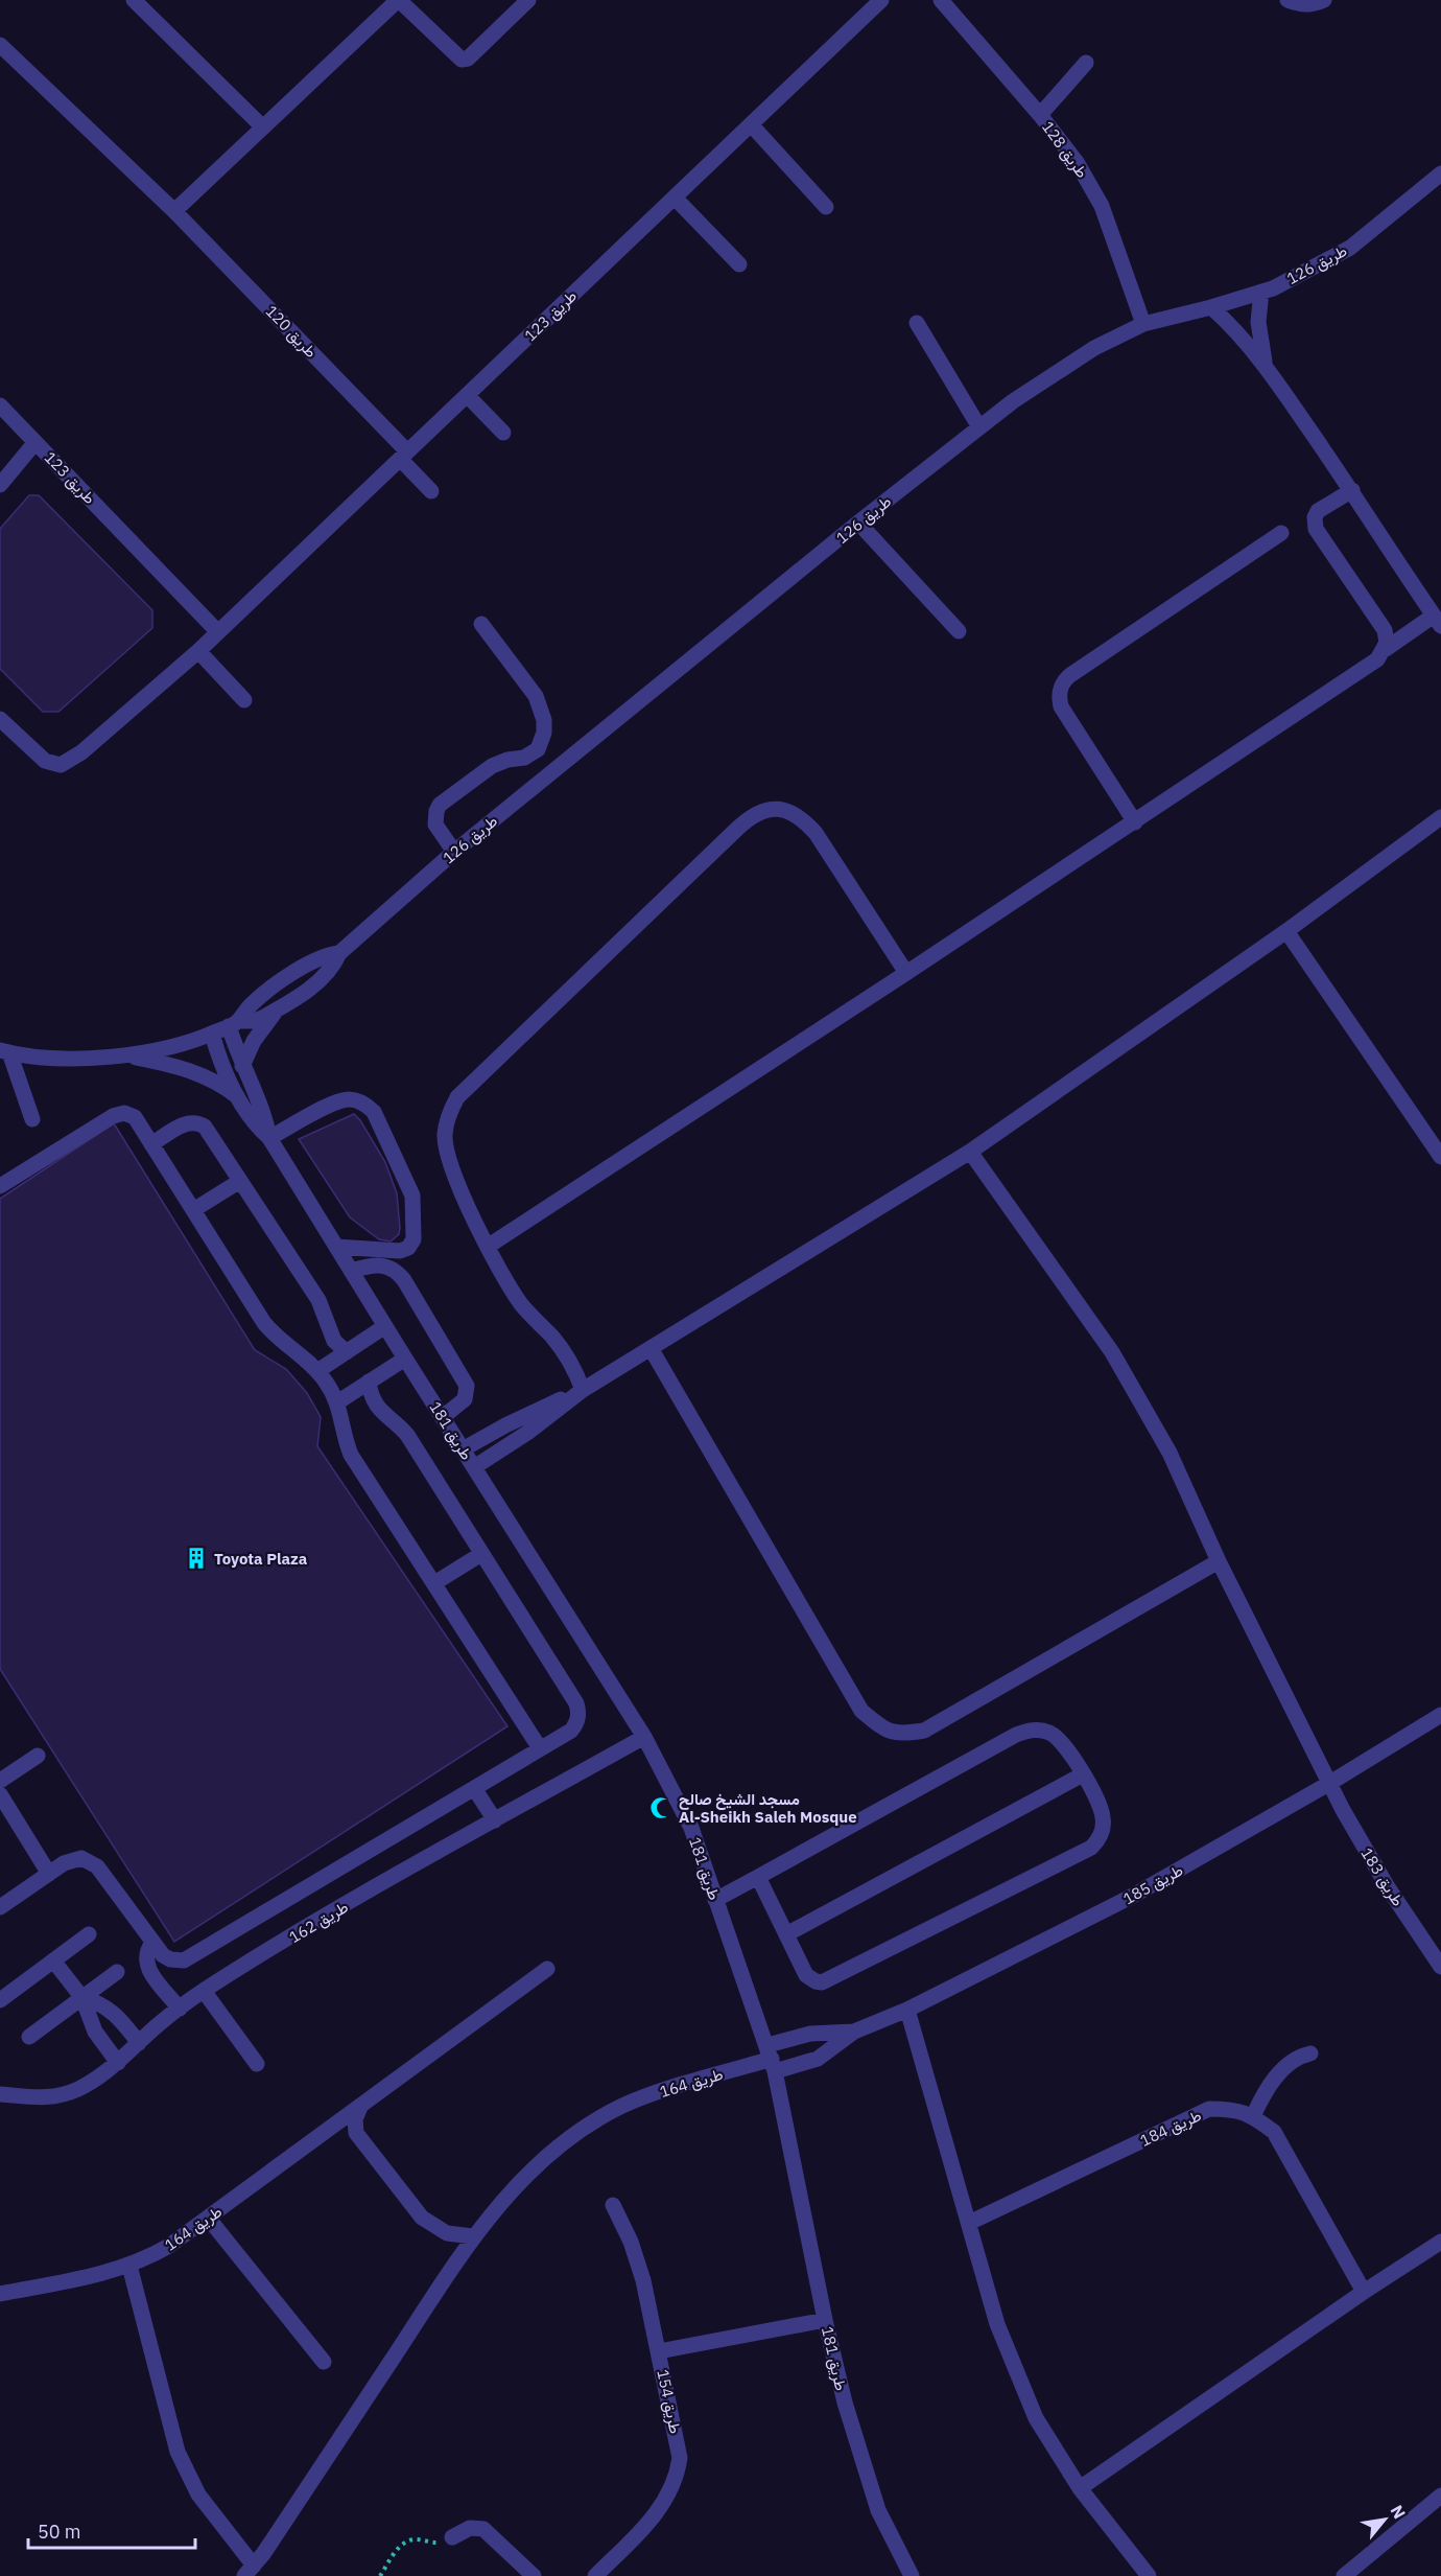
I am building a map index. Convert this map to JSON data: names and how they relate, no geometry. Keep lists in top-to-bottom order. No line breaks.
{"streets":{"street":["طريق 128","طريق 126","طريق 123","طريق 120","طريق 181","طريق 183","طريق 185","طريق 162","طريق 164","طريق 184","طريق 154"]},"crossings":[["طريق 128","طريق 126"],["طريق 126","طريق 181"],["طريق 123","طريق 120"],["طريق 181","طريق 185"],["طريق 181","طريق 162"],["طريق 181","طريق 164"],["طريق 183","طريق 185"],["طريق 185","طريق 164"]],"places":{"building":["Toyota Plaza"],"mosque":["مسجد الشيخ صالح Al-Sheikh Saleh Mosque"]},"scale_bar":"50 m","north":"top right"}
